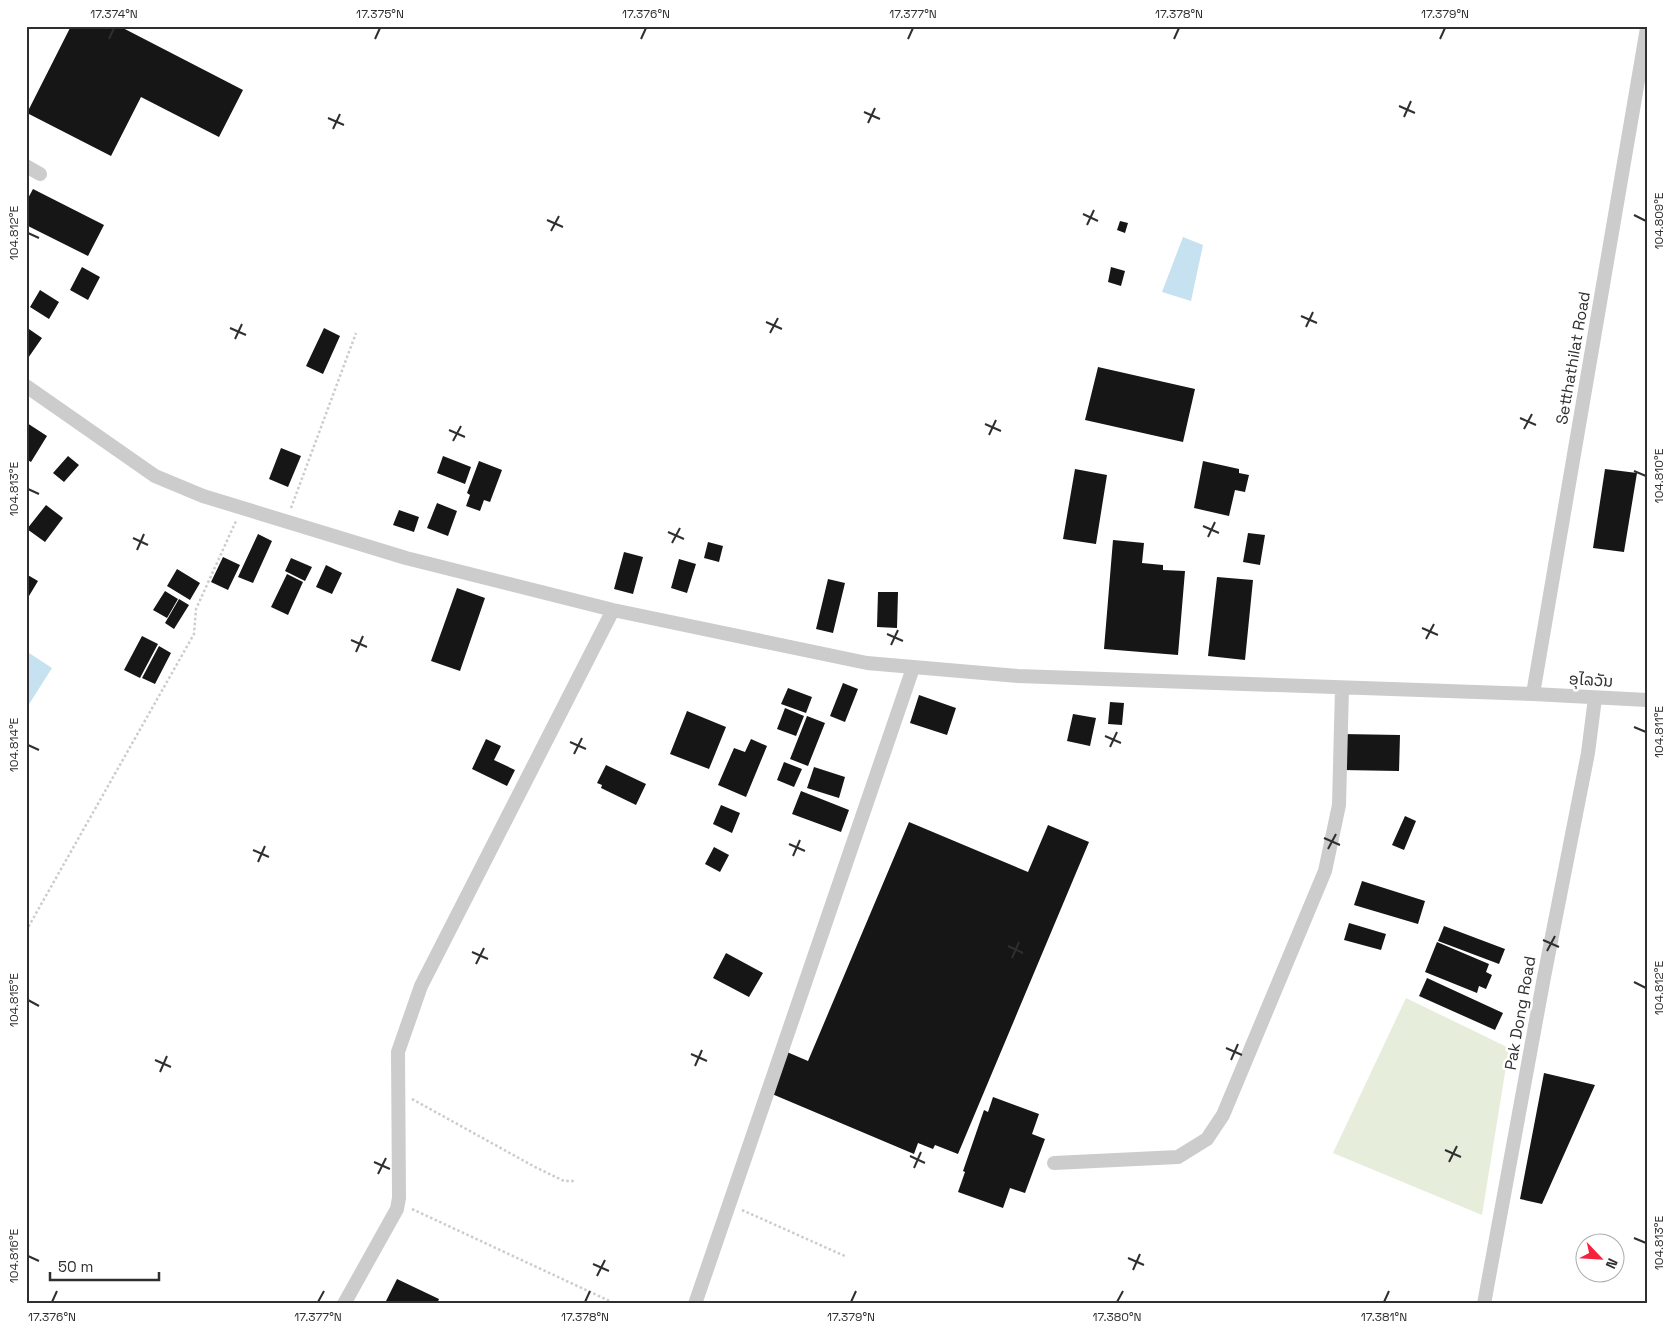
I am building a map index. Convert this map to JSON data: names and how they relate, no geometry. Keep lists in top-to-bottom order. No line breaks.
{"streets":{"street":["Setthathilat Road","ອຸໄລວັນ","Pak Dong Road"]},"crossings":[["Setthathilat Road","ອຸໄລວັນ"],["ອຸໄລວັນ","Pak Dong Road"]],"scale_bar":"50 m","north":"bottom right","coordinates":["17.374°N","17.375°N","17.376°N","17.377°N","17.378°N","17.379°N","104.809°E","104.812°E","104.810°E","104.813°E","104.811°E","104.814°E","104.815°E","104.816°E","17.380°N","17.381°N"]}
